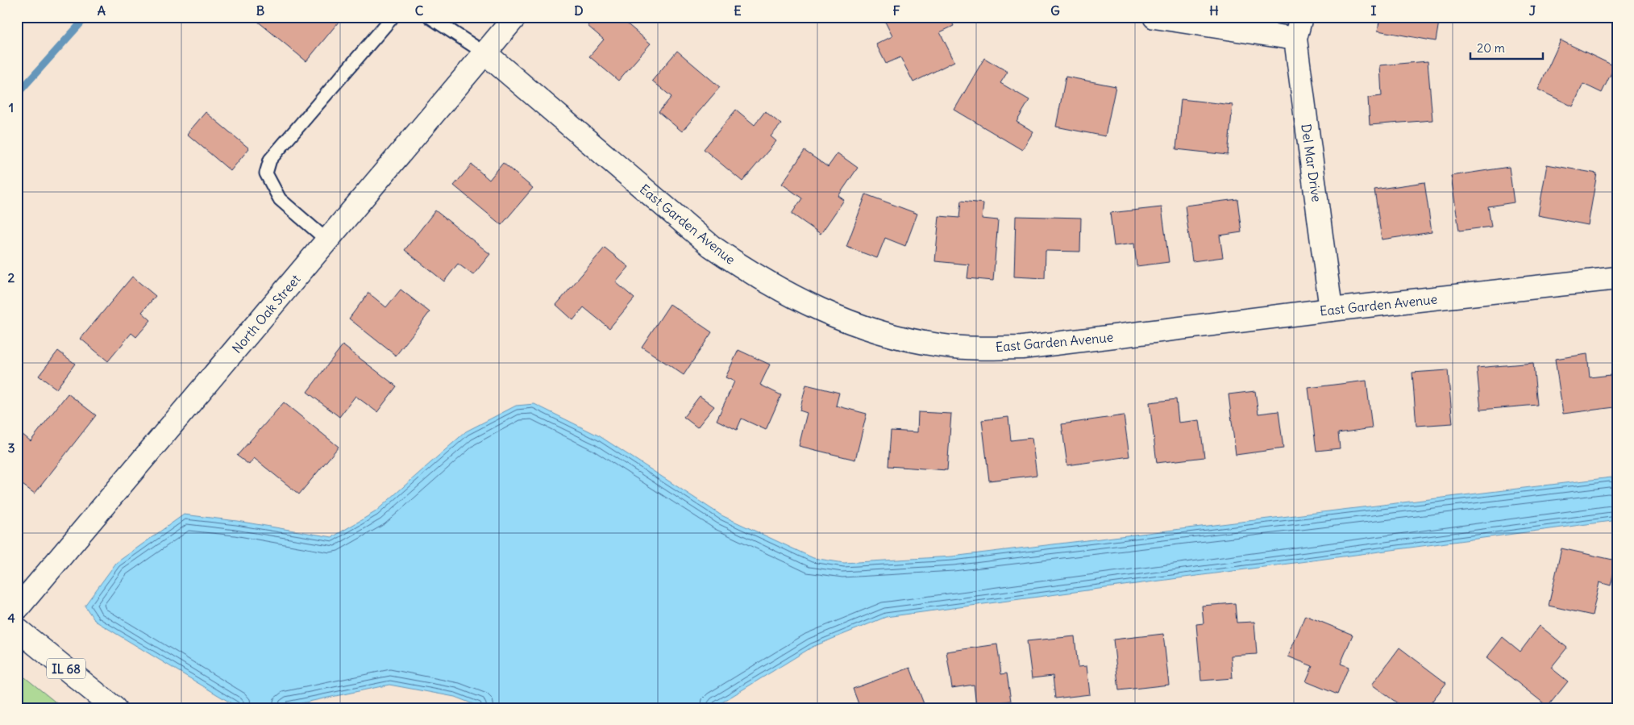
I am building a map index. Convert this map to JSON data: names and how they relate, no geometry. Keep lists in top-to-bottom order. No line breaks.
{"streets":{"street":["Del Mar Drive","East Garden Avenue","North Oak Street","IL 68"]},"crossings":[["Del Mar Drive","East Garden Avenue"],["East Garden Avenue","North Oak Street"]],"scale_bar":"20 m","grid":{"columns":["A","B","C","D","E","F","G","H","I","J"],"rows":["1","2","3","4"]}}
